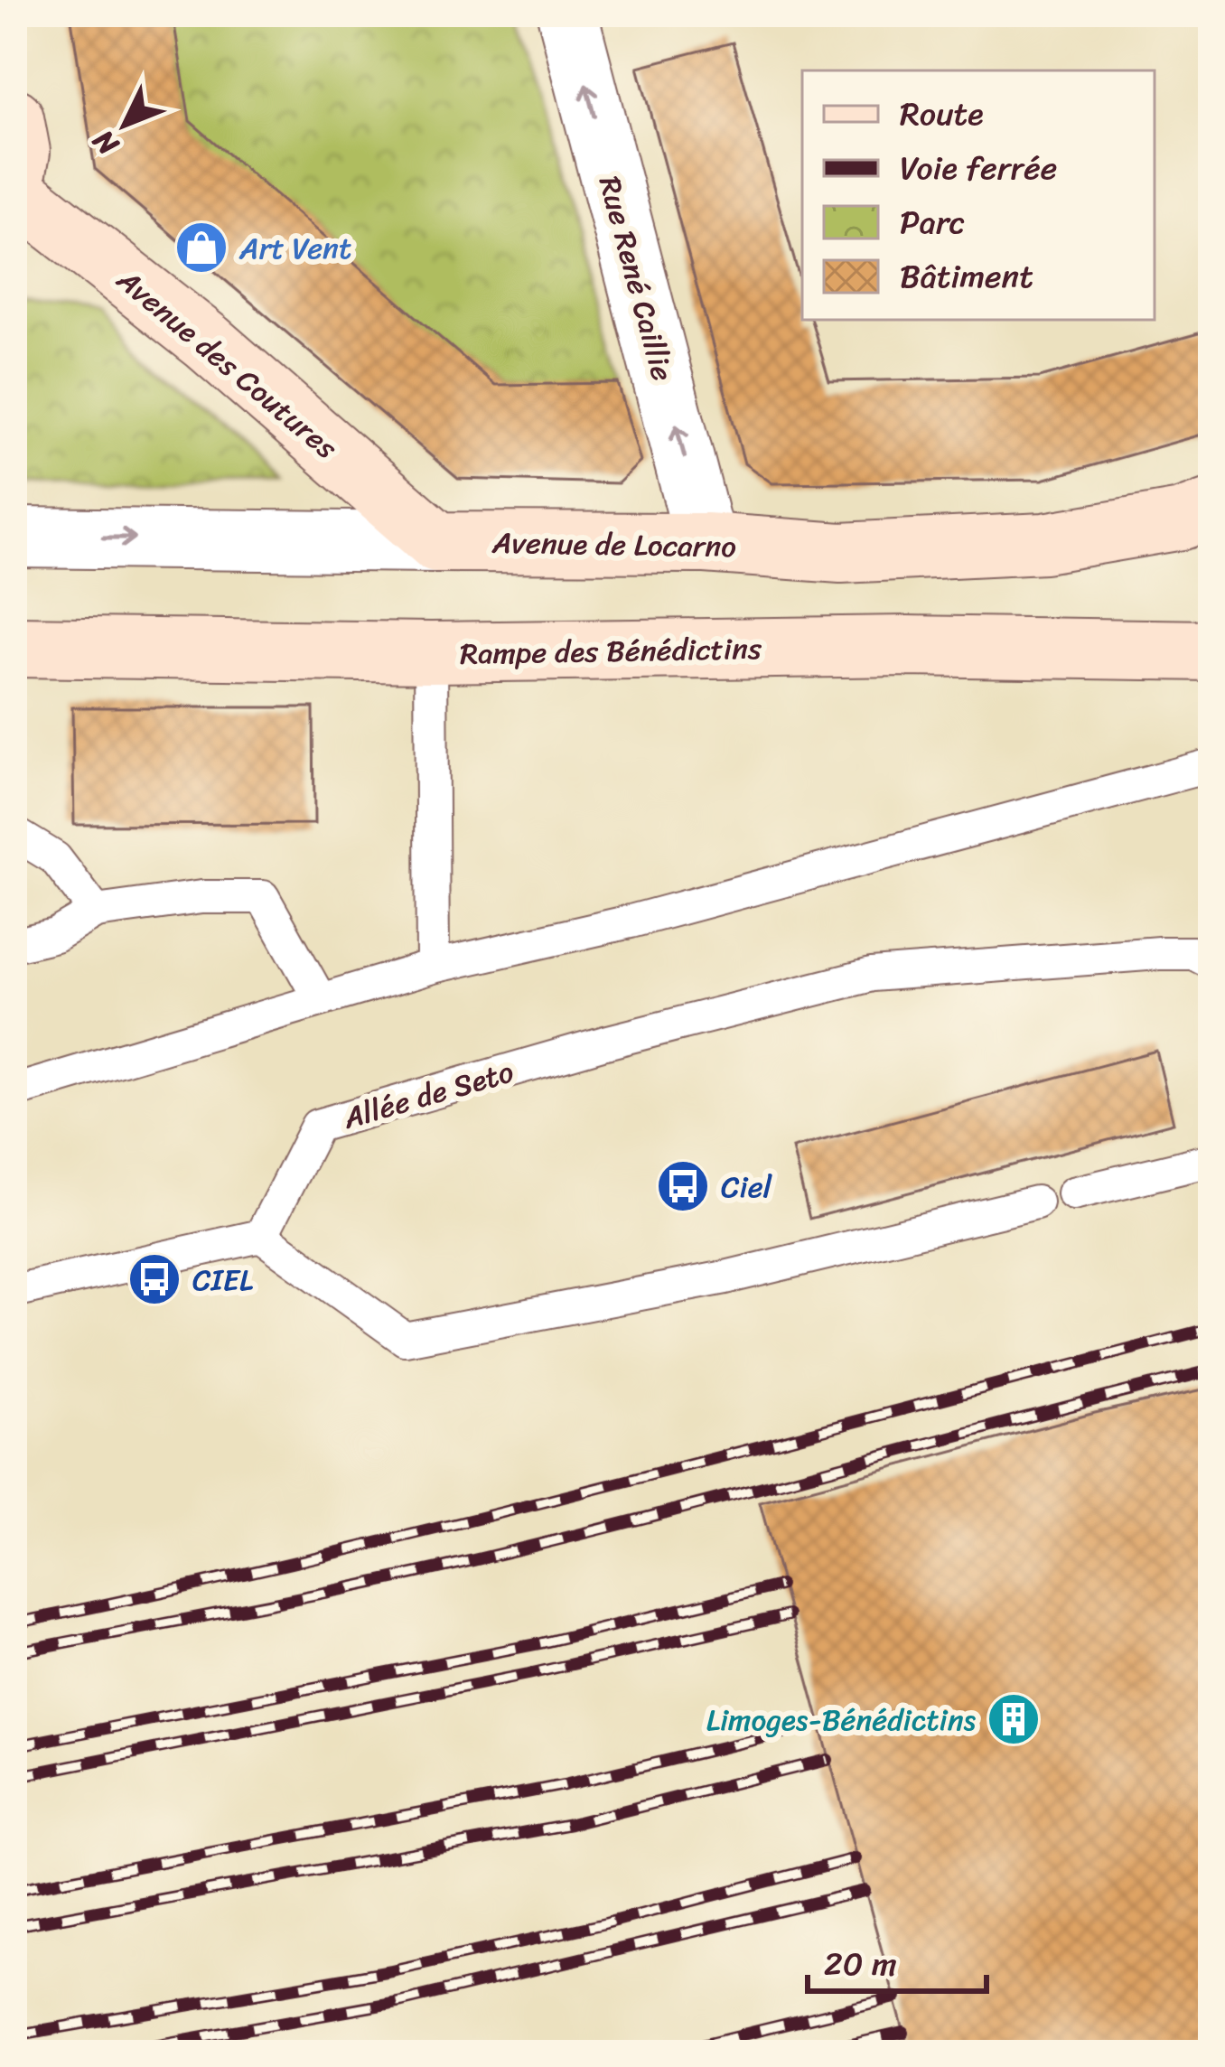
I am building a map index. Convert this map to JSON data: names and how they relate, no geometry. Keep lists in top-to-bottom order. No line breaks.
{"streets":{"street":["Rue René Caillie","Avenue des Coutures","Avenue de Locarno","Rampe des Bénédictins"],"lane":["Allée de Seto"]},"crossings":[["Rue René Caillie","Avenue de Locarno"],["Avenue des Coutures","Avenue de Locarno"]],"one_way":["Rue René Caillie","Avenue de Locarno"],"places":{"shop":["Art Vent"],"bus stop":["Ciel","CIEL"],"building":["Limoges-Bénédictins"]},"legend":["Route","Voie ferrée","Parc","Bâtiment"],"scale_bar":"20 m","north":"bottom left"}
